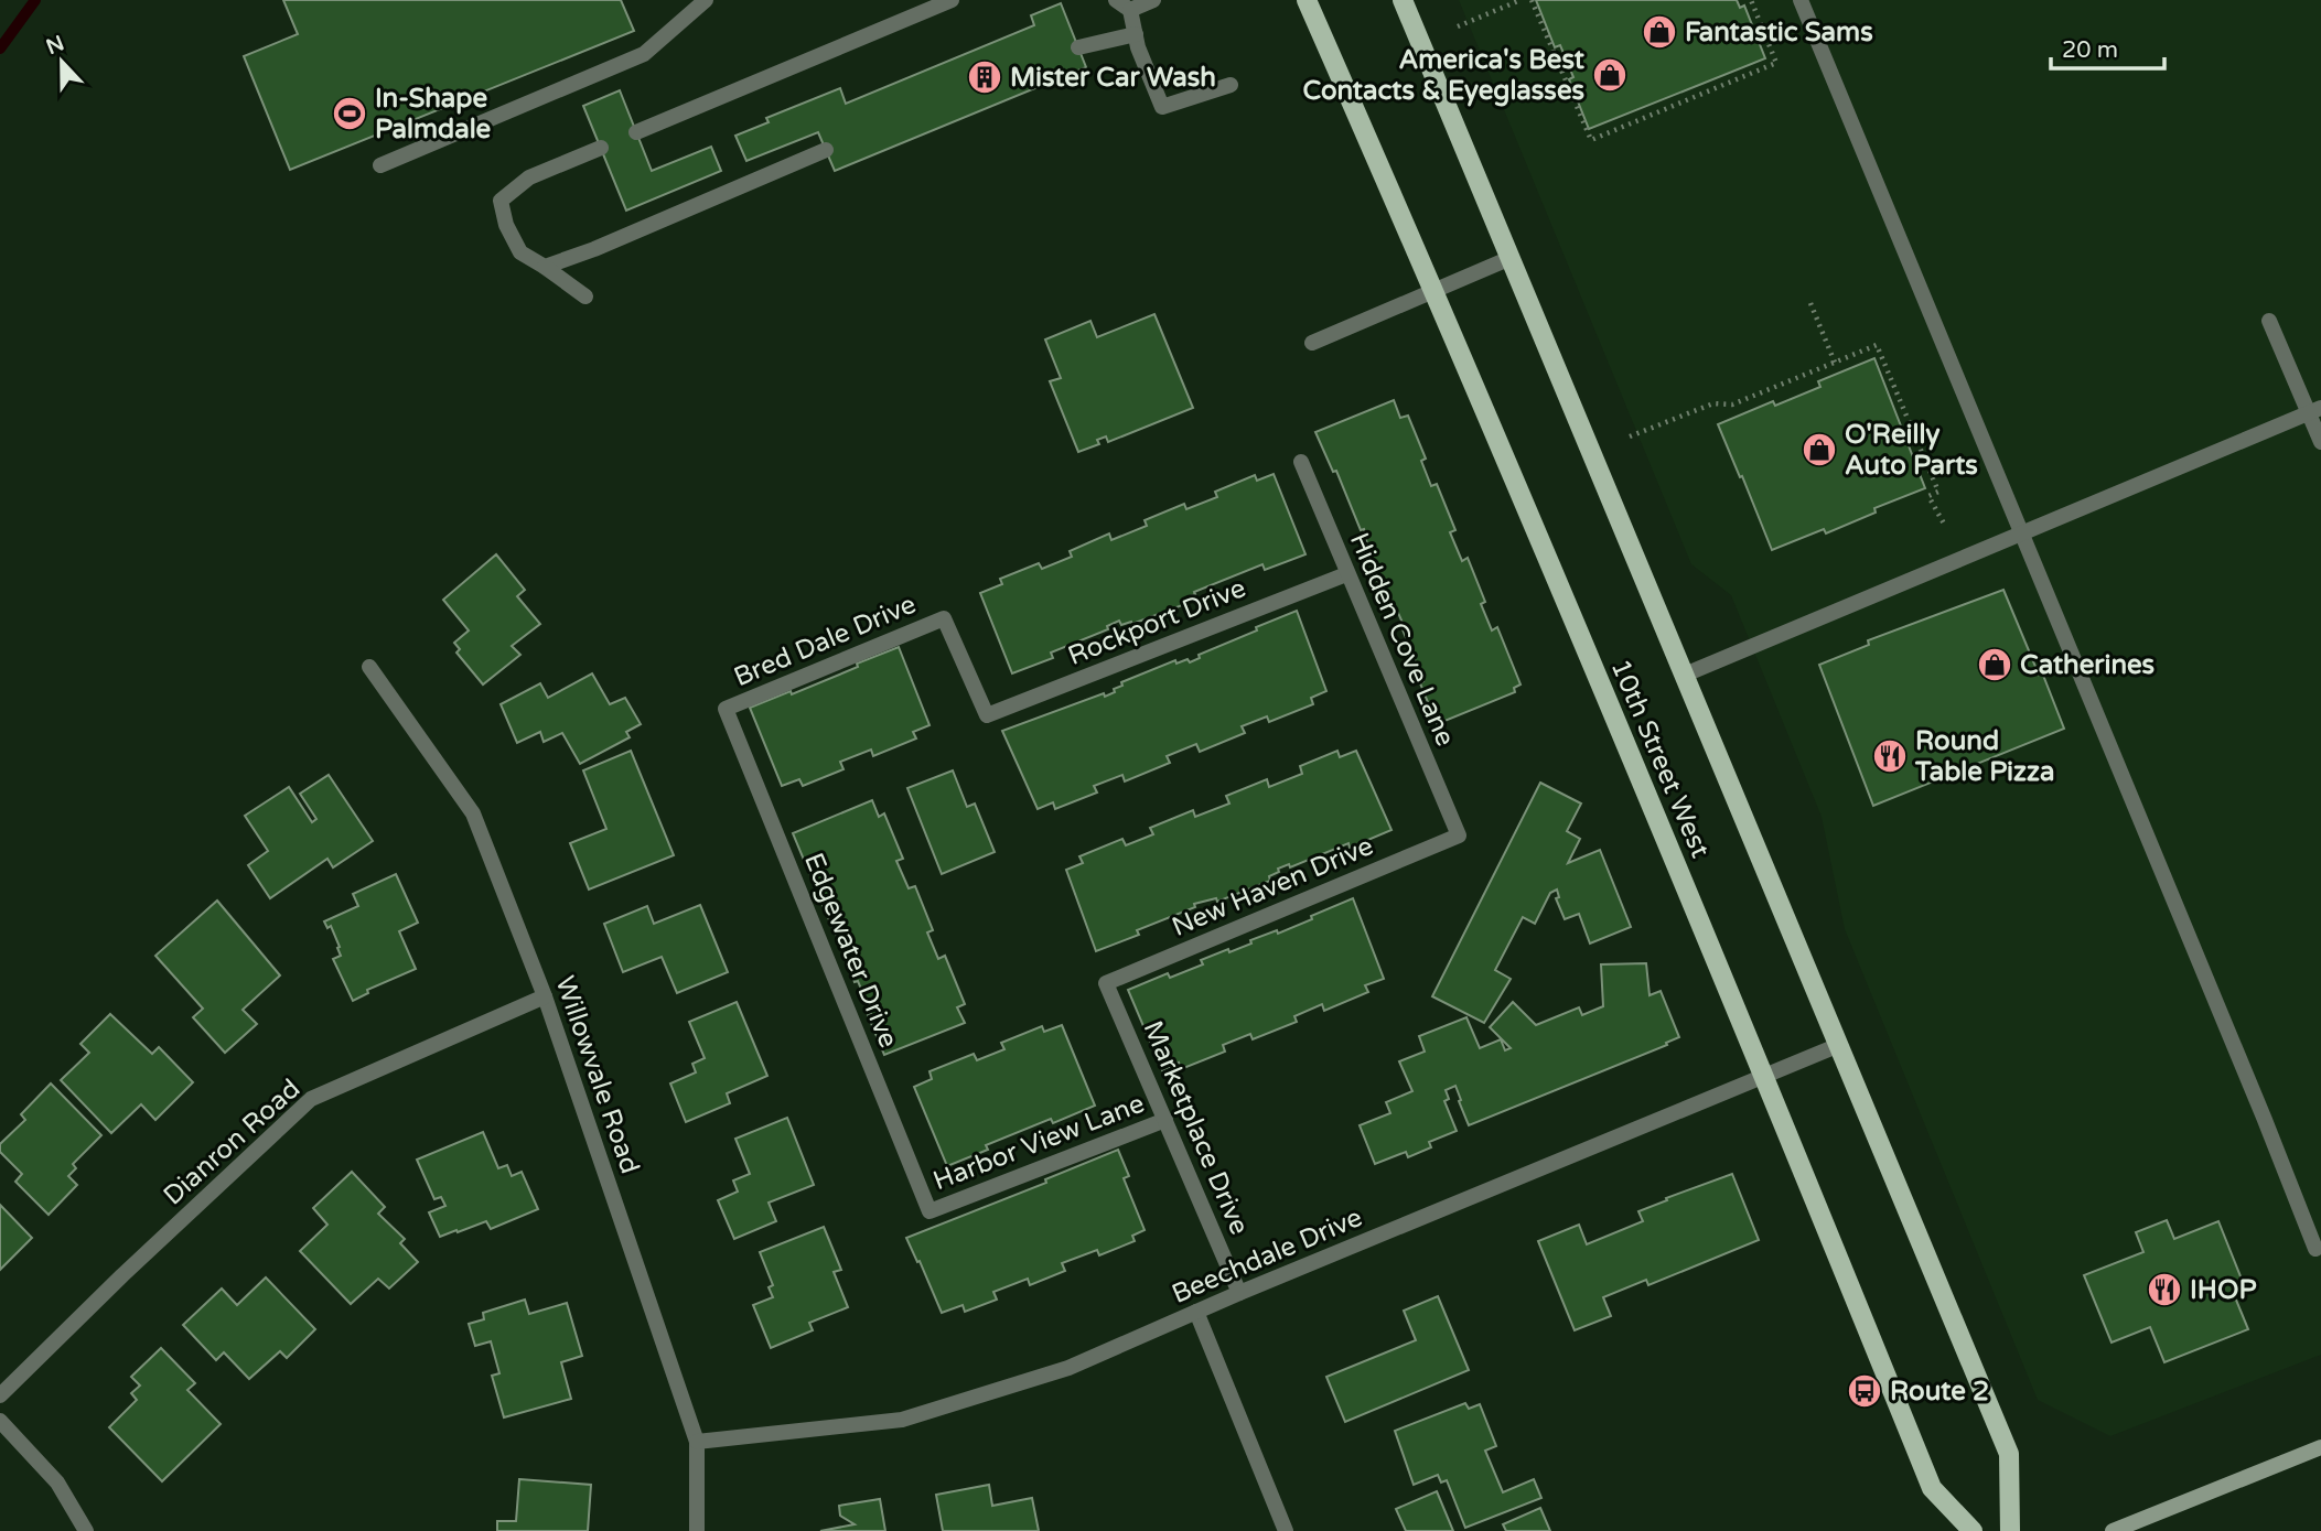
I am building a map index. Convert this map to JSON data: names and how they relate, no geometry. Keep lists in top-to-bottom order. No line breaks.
{"streets":{"main road":["10th Street West"],"street":["Rockport Drive","Hidden Cove Lane","Bred Dale Drive","New Haven Drive","Edgewater Drive","Willowvale Road","Marketplace Drive","Dianron Road","Harbor View Lane","Beechdale Drive"]},"crossings":[["Rockport Drive","Hidden Cove Lane"],["Rockport Drive","Bred Dale Drive"],["Hidden Cove Lane","New Haven Drive"],["Bred Dale Drive","Edgewater Drive"],["10th Street West","Beechdale Drive"],["New Haven Drive","Marketplace Drive"],["Edgewater Drive","Harbor View Lane"],["Willowvale Road","Dianron Road"],["Willowvale Road","Beechdale Drive"],["Marketplace Drive","Harbor View Lane"],["Marketplace Drive","Beechdale Drive"]],"places":{"shop":["Fantastic Sams","America's Best Contacts & Eyeglasses","O'Reilly Auto Parts","Catherines"],"building":["Mister Car Wash"],"sports":["In-Shape Palmdale"],"restaurant":["Round Table Pizza","IHOP"],"bus stop":["Route 2"]},"scale_bar":"20 m","north":"top"}
